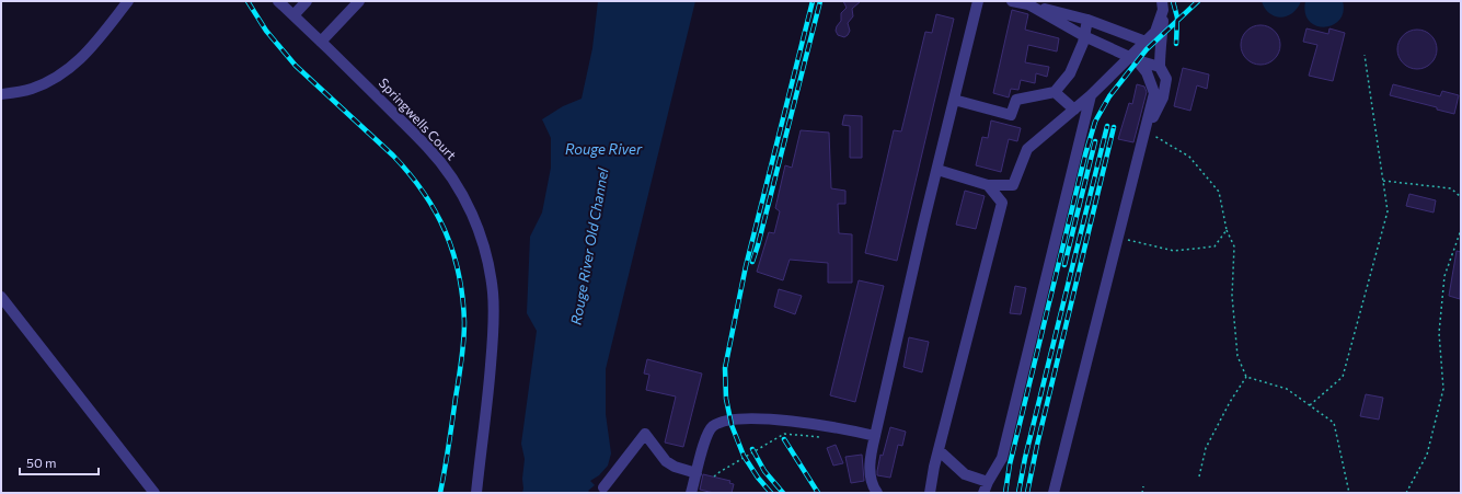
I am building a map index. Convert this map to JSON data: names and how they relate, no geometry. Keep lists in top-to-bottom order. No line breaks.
{"streets":{"street":["Springwells Court"]},"water":["Rouge River","Rouge River Old Channel"],"scale_bar":"50 m"}
